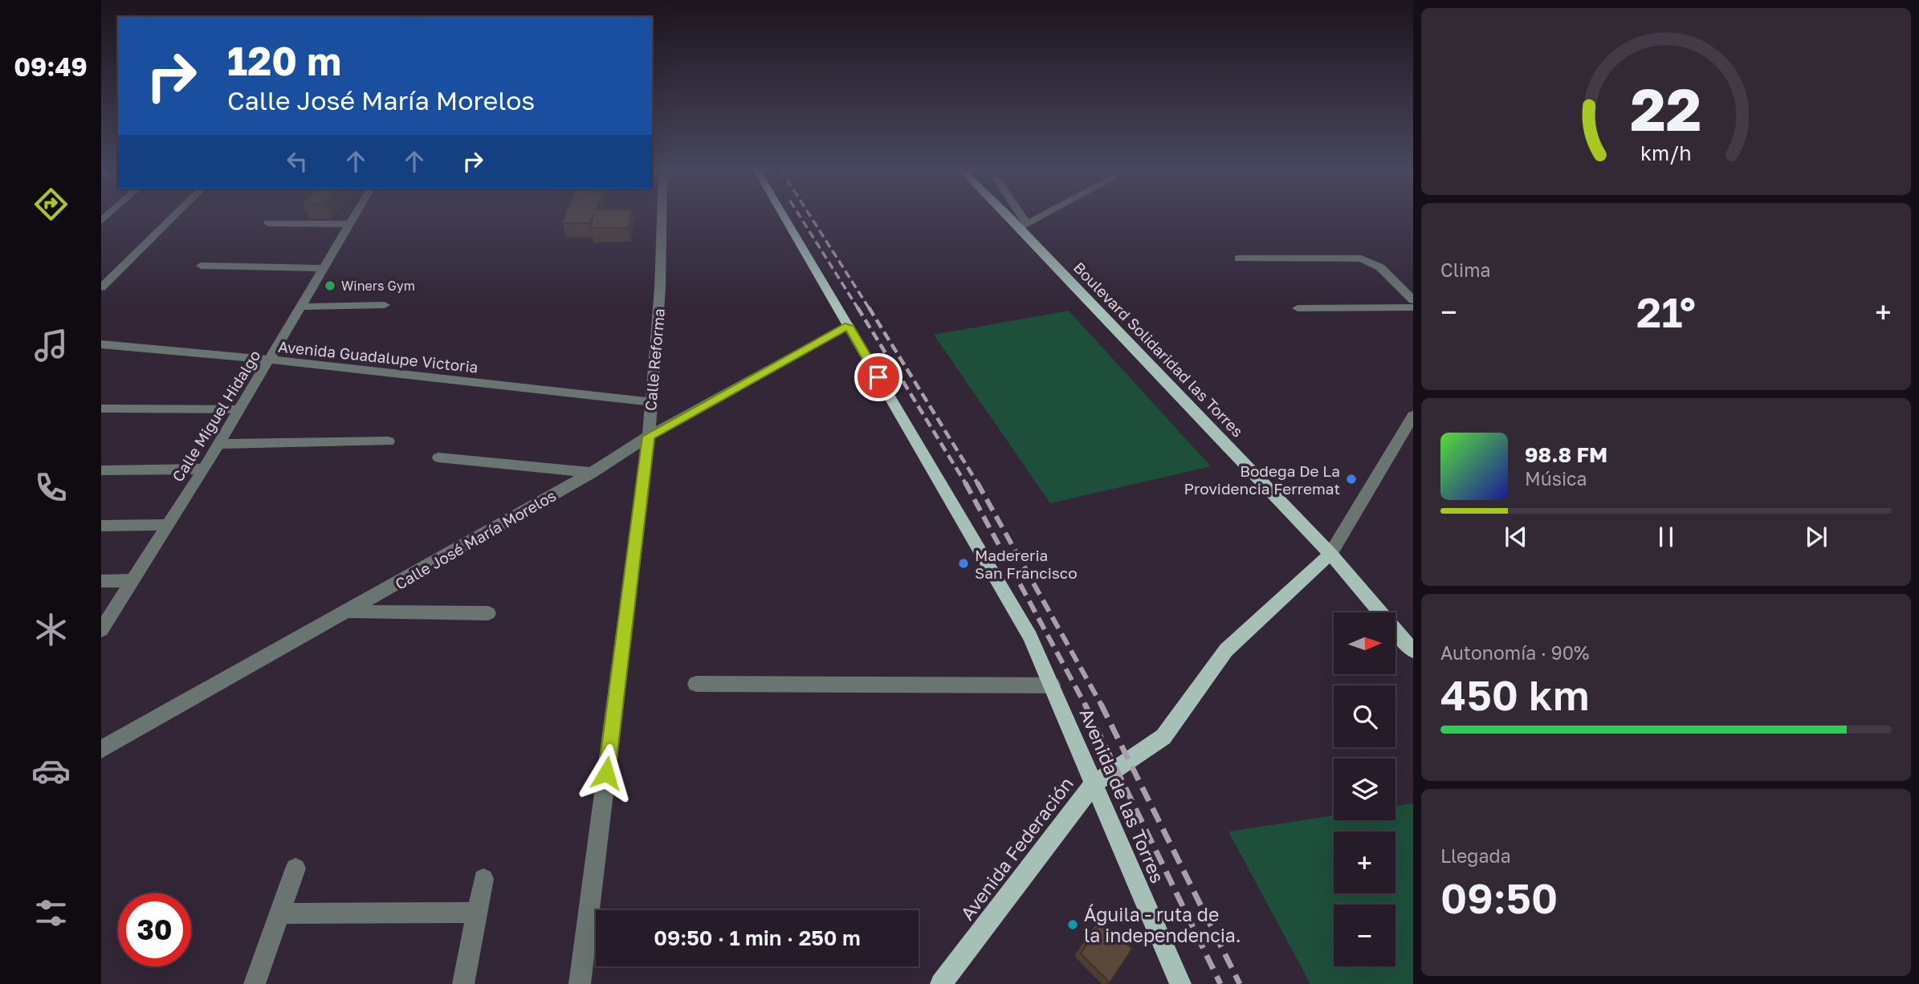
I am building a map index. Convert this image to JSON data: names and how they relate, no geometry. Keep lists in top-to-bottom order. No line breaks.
{"streets":{"main road":["Boulevard Solidaridad las Torres","Avenida de las Torres","Avenida Federación"],"street":["Avenida Guadalupe Victoria","Calle Reforma","Calle Miguel Hidalgo","Calle José María Morelos"]},"crossings":[["Boulevard Solidaridad las Torres","Avenida Federación"],["Avenida Guadalupe Victoria","Calle Reforma"],["Avenida Guadalupe Victoria","Calle Miguel Hidalgo"],["Calle Reforma","Calle José María Morelos"],["Avenida de las Torres","Avenida Federación"]],"places":["Winers Gym","Bodega De La Providencia Ferremat","Madereria San Francisco","Águila - ruta de la independencia."],"north":"right","page":{"tabs":"09:49","turn":["120 m","Calle José María Morelos"],"tile":["Clima",["Autonomía · 90%","450 km"],["Llegada","09:50"]],"heat":["−","21°","+"],"song":["98.8 FM","Música"],"map_buttons":["+","−"],"limit":"30","trip":"09:50 · 1 min · 250 m","gauge":["22","km/h"]}}
